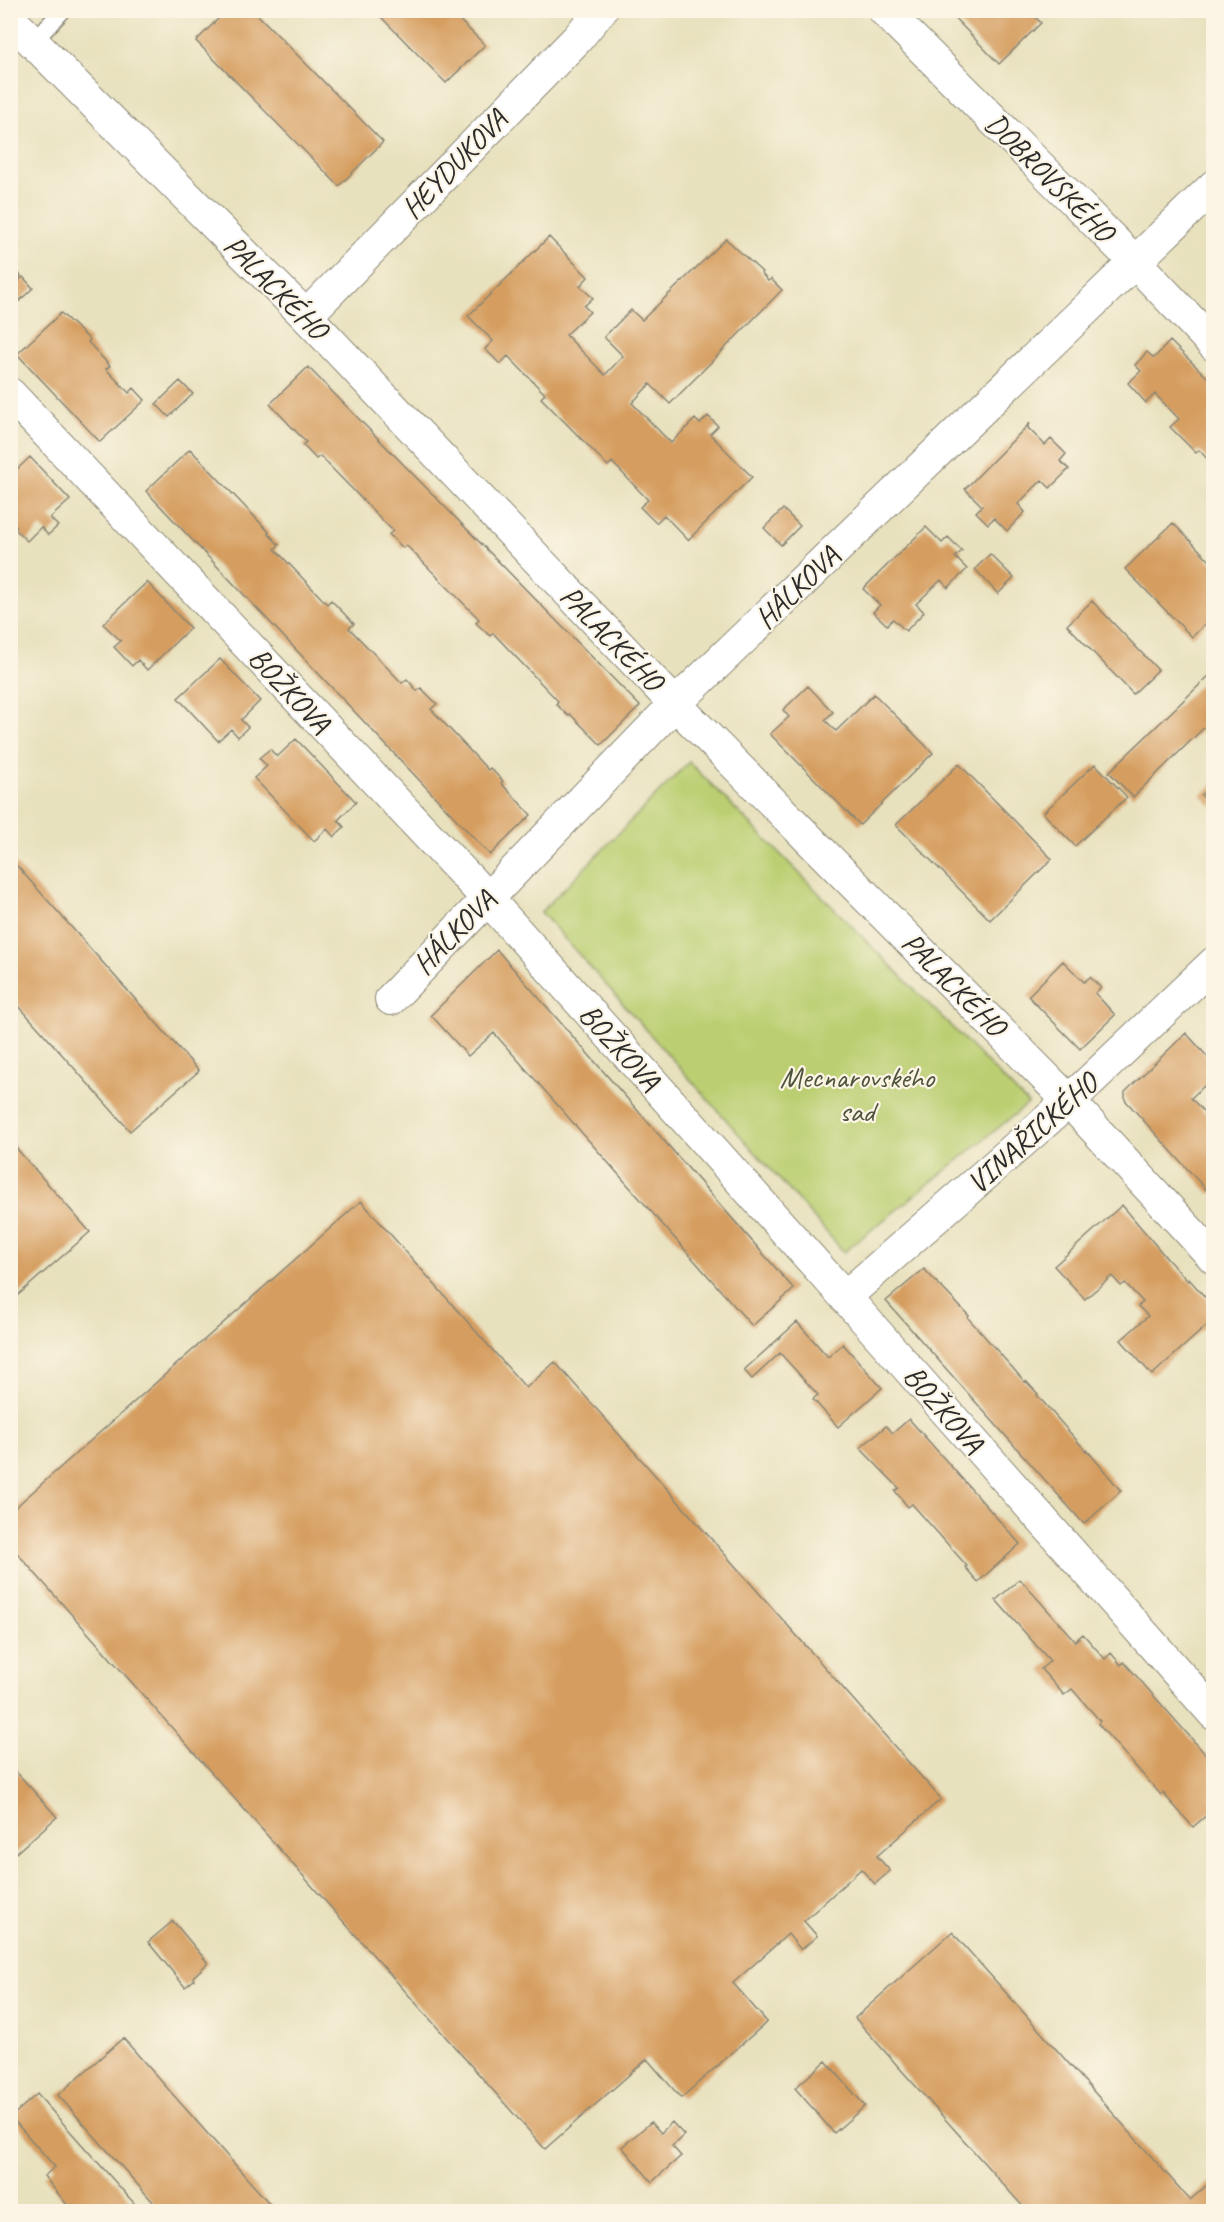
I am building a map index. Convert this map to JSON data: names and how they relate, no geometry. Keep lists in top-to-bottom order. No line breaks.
{"streets":{"street":["HEYDUKOVA","DOBROVSKÉHO","PALACKÉHO","HÁLKOVA","BOŽKOVA","VINAŘICKÉHO"]},"crossings":[["HEYDUKOVA","PALACKÉHO"],["DOBROVSKÉHO","HÁLKOVA"],["PALACKÉHO","HÁLKOVA"],["PALACKÉHO","VINAŘICKÉHO"],["HÁLKOVA","BOŽKOVA"],["BOŽKOVA","VINAŘICKÉHO"]],"parks":["Mecnarovského sad"]}
